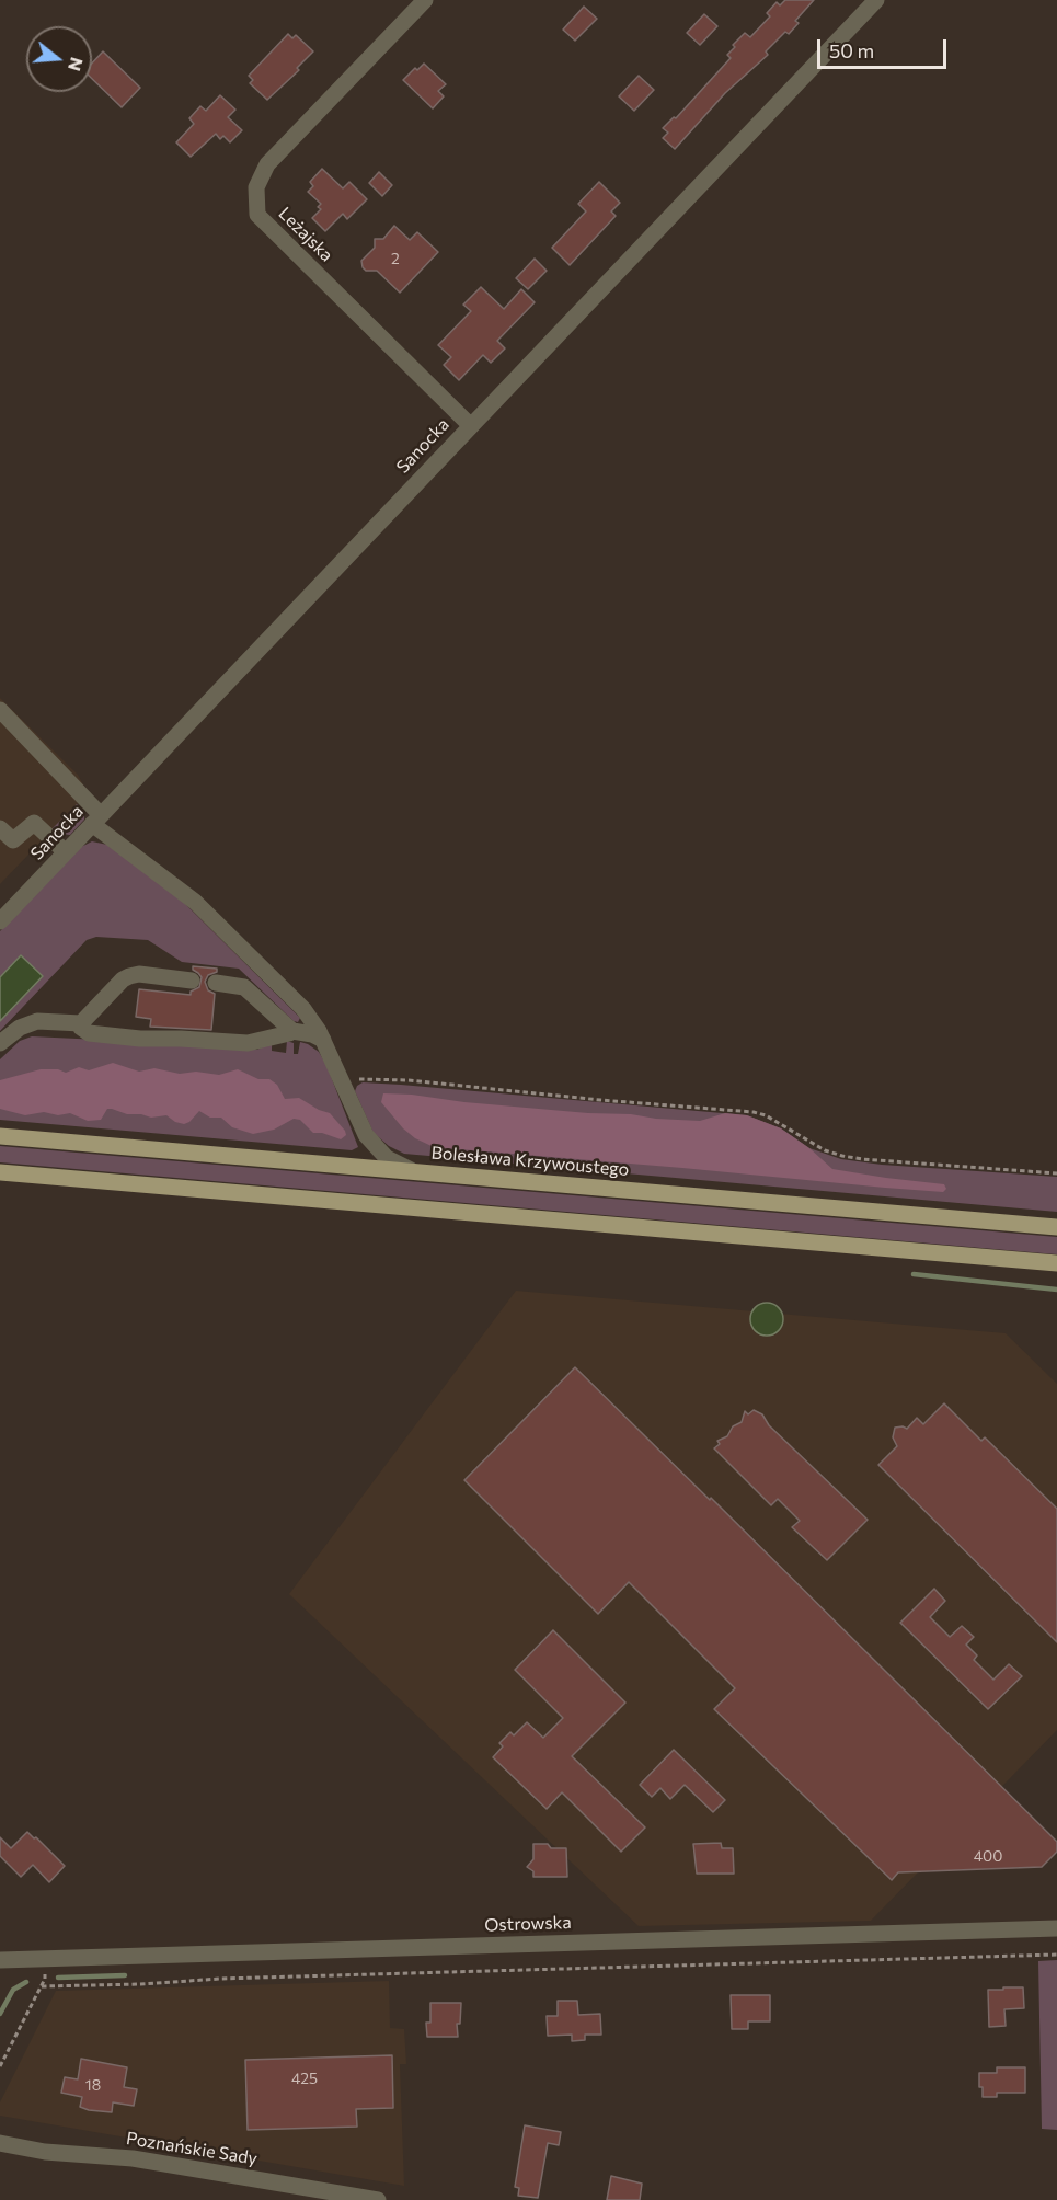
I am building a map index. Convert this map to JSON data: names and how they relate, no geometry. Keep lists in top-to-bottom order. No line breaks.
{"streets":{"main road":["Bolesława Krzywoustego"],"street":["Leżajska","Sanocka","Ostrowska","Poznańskie Sady"]},"crossings":[["Leżajska","Sanocka"]],"house_numbers":["2","400","425","18"],"scale_bar":"50 m","north":"right"}
